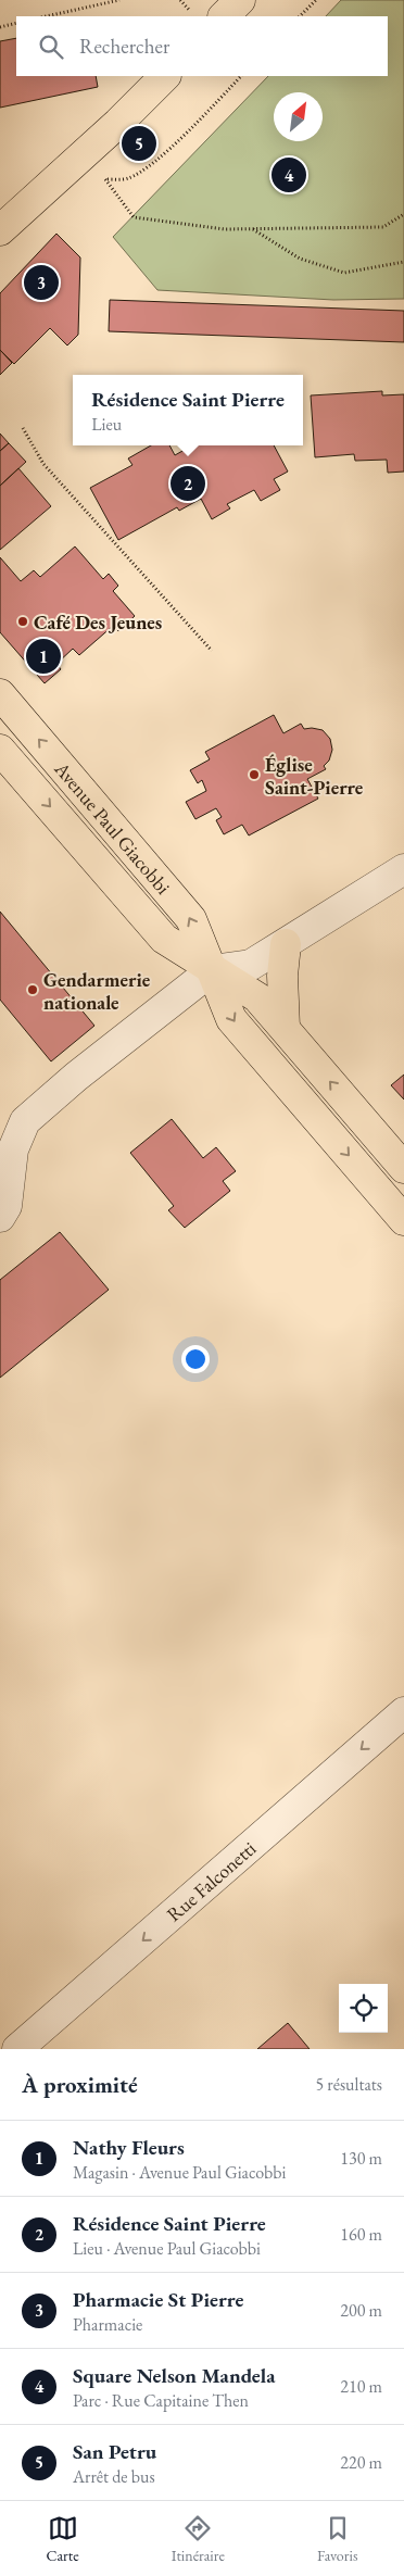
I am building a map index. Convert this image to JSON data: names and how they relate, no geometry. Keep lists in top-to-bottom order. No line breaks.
{"streets":{"main road":["Avenue Paul Giacobbi"],"street":["Rue Falconetti"]},"one_way":["Rue Falconetti"],"places":["Café Des Jeunes","Église Saint-Pierre","Gendarmerie nationale"],"north":"top right","page":{"search":"Rechercher","pins":["5","4","3","2","1"],"popup":["Résidence Saint Pierre","Lieu"],"heading":["À proximité","5 résultats"],"list":[{"mark":"1","name":"Nathy Fleurs","note":"Magasin · Avenue Paul Giacobbi","value":"130 m"},{"mark":"2","name":"Résidence Saint Pierre","note":"Lieu · Avenue Paul Giacobbi","value":"160 m"},{"mark":"3","name":"Pharmacie St Pierre","note":"Pharmacie","value":"200 m"},{"mark":"4","name":"Square Nelson Mandela","note":"Parc · Rue Capitaine Then","value":"210 m"},{"mark":"5","name":"San Petru","note":"Arrêt de bus","value":"220 m"}],"nav":["Carte","Itinéraire","Favoris"]}}
